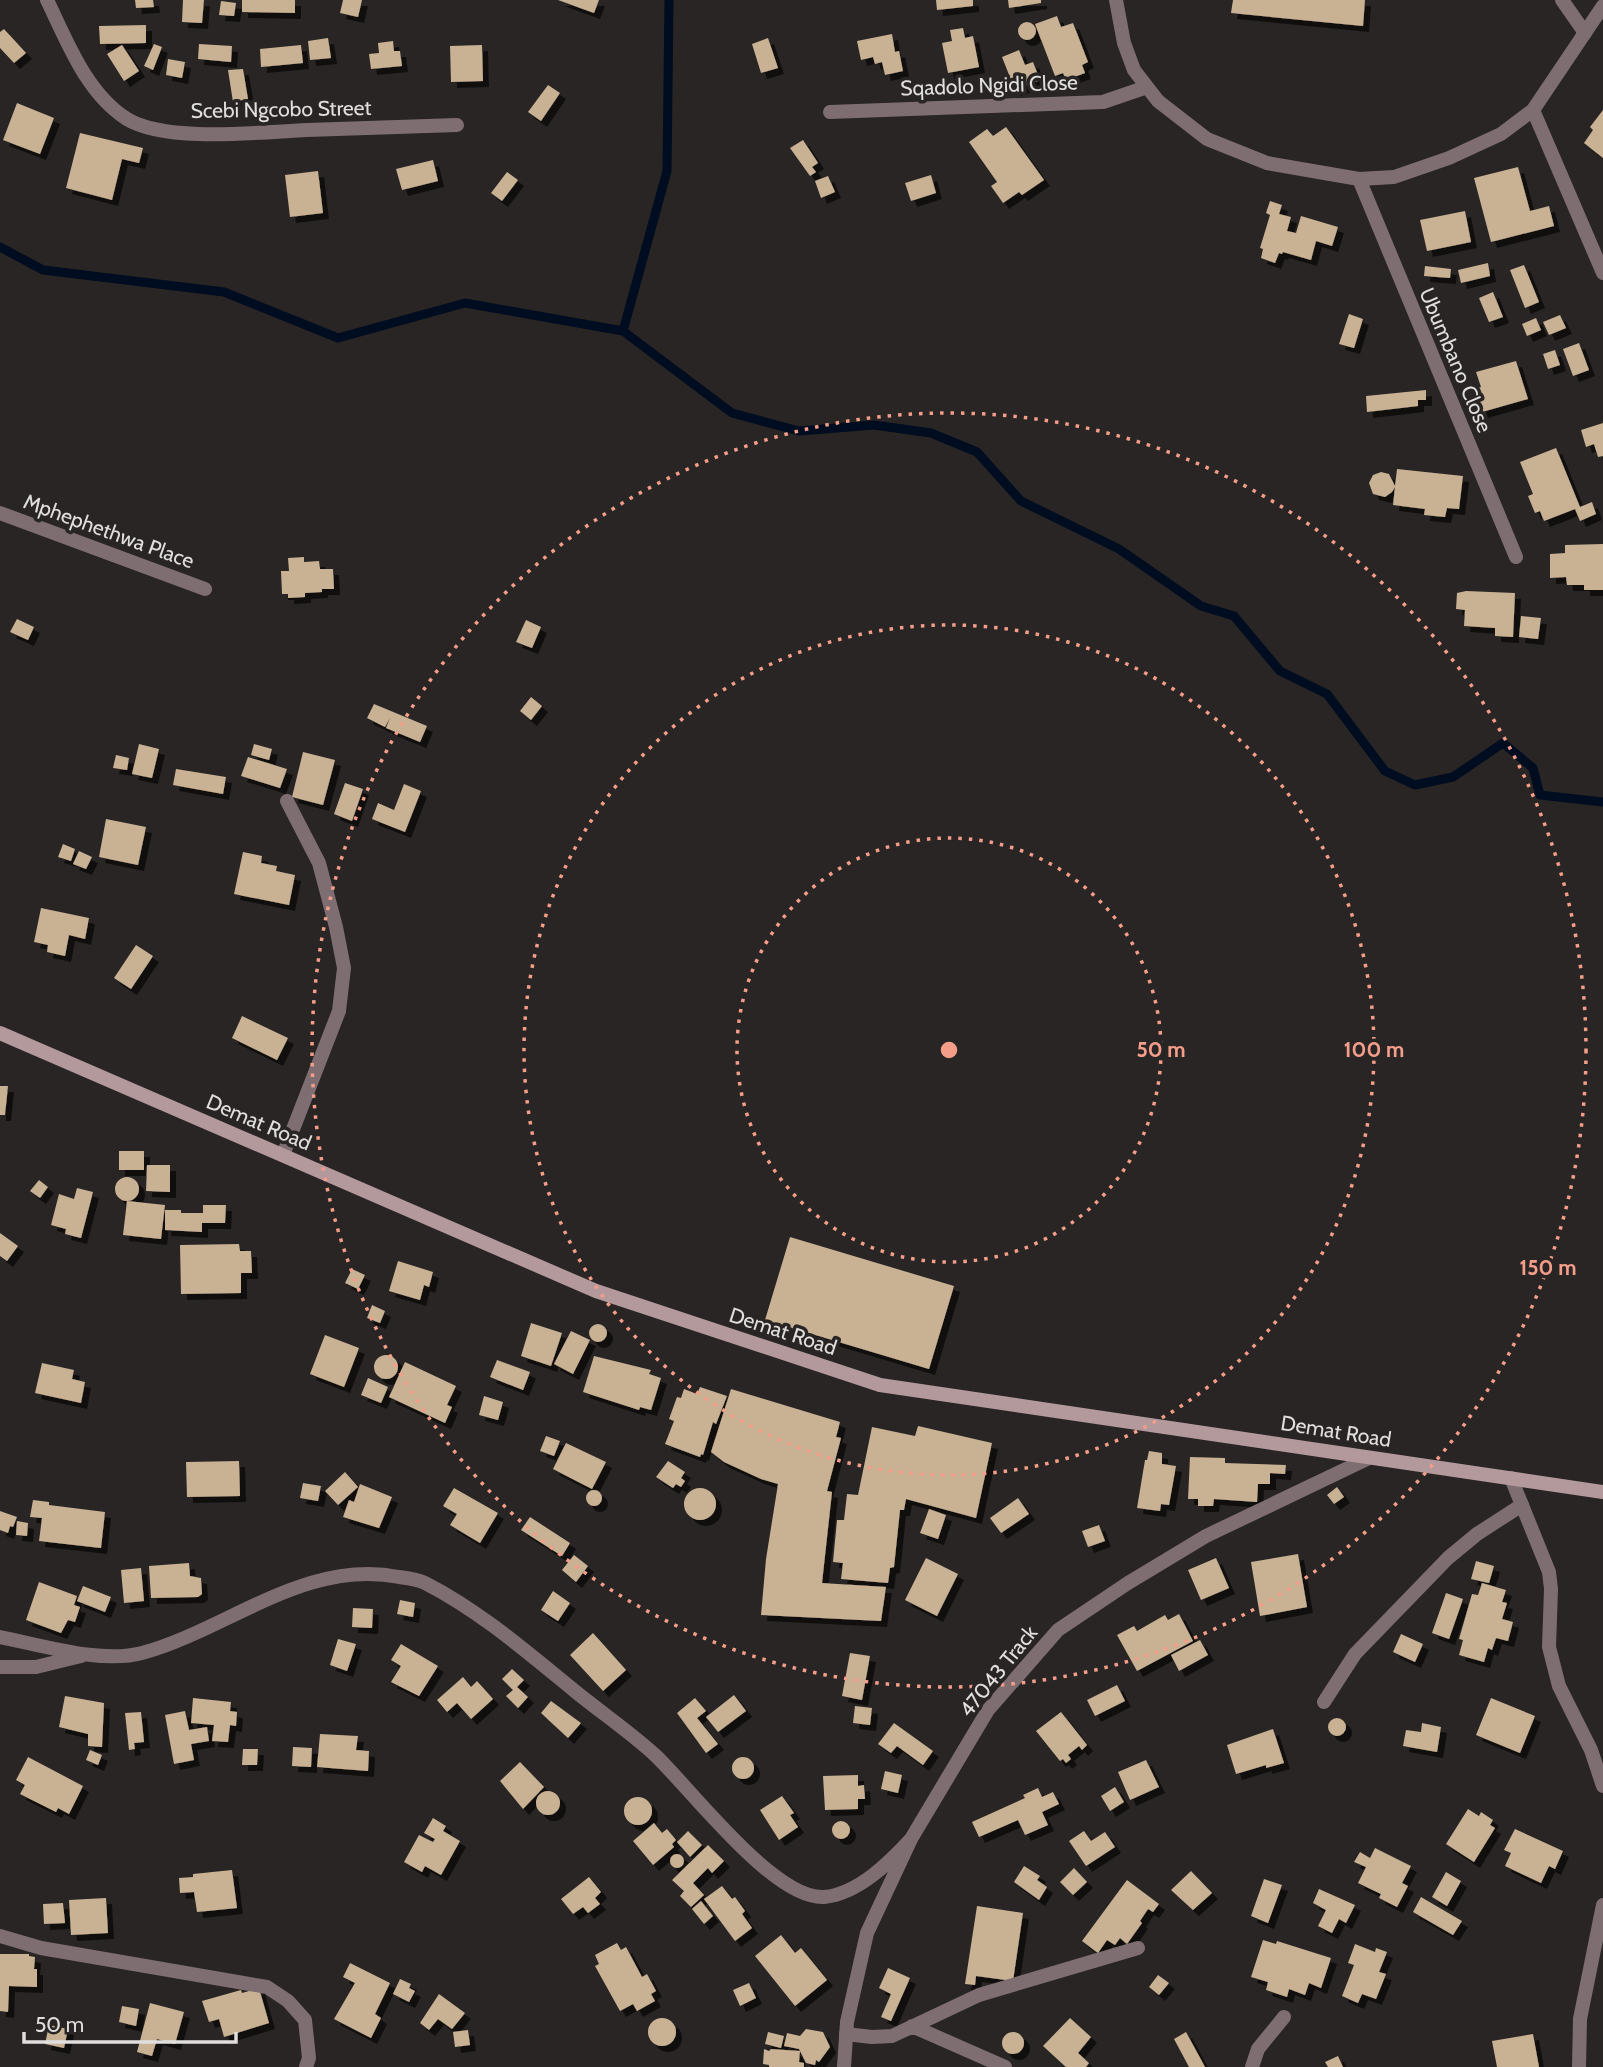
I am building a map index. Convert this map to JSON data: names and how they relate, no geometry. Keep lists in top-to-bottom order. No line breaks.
{"streets":{"street":["Sqadolo Ngidi Close","Scebi Ngcobo Street","Ubumbano Close","Mphephethwa Place","Demat Road","47043 Track"]},"crossings":[["Demat Road","47043 Track"]],"scale_bar":"50 m","rings":["50 m","100 m","150 m"]}
